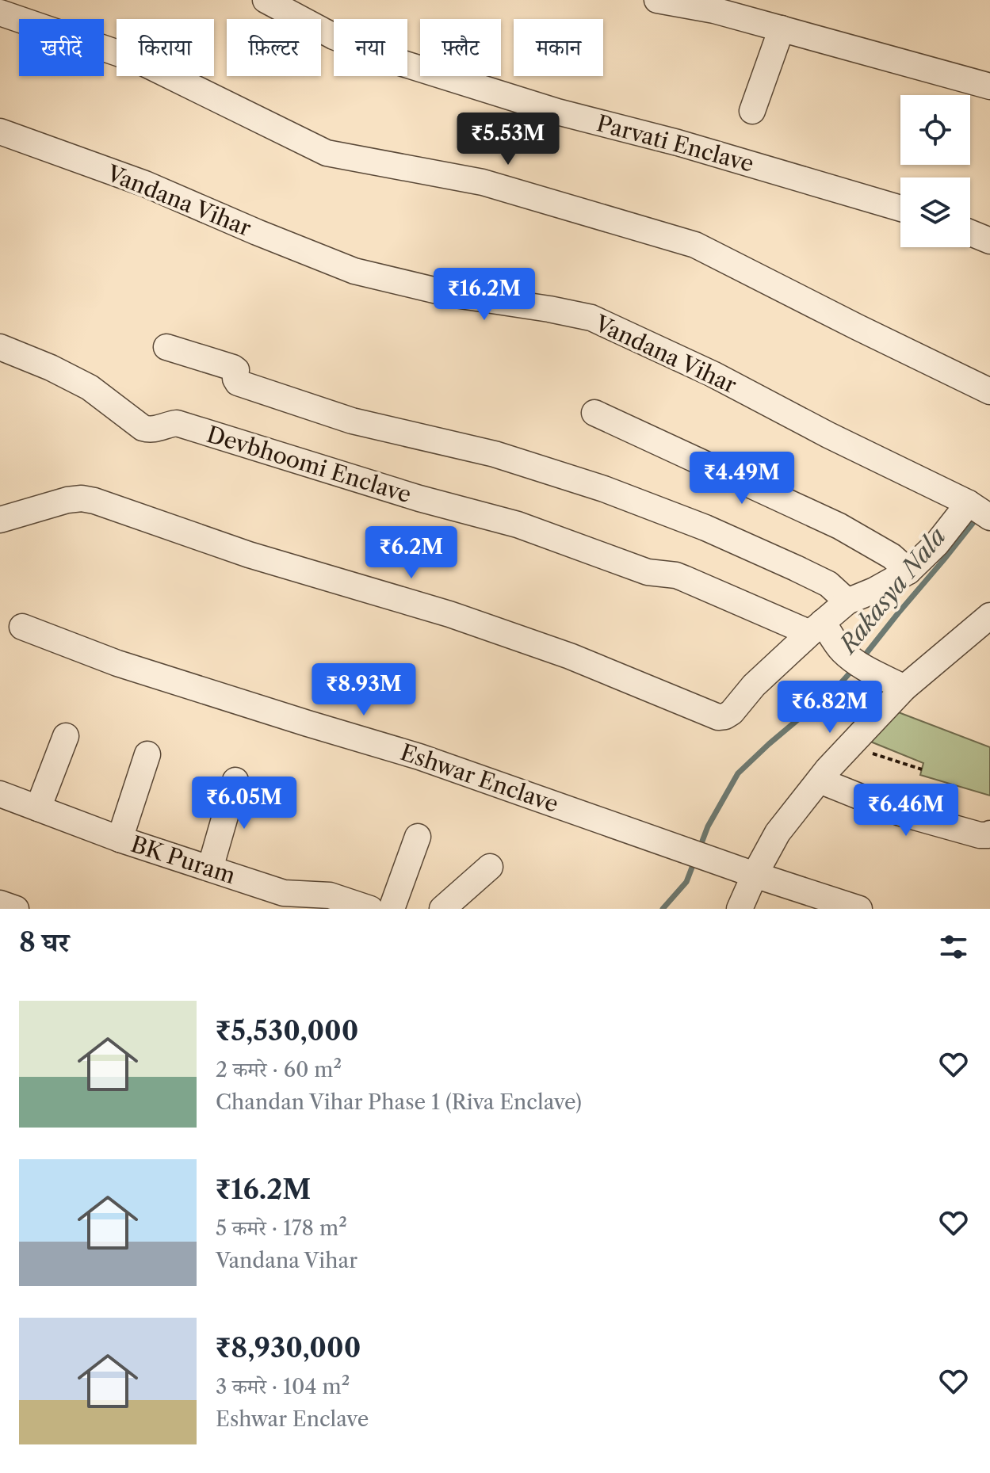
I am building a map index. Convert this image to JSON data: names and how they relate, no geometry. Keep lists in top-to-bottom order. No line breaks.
{"streets":{"street":["Parvati Enclave","Vandana Vihar","Devbhoomi Enclave","Eshwar Enclave","BK Puram"]},"water":["Rakasya Nala"],"page":{"chip":["खरीदें","किराया","फ़िल्टर","नया","फ़्लैट","मकान"],"price":["₹5.53M","₹16.2M","₹4.49M","₹6.2M","₹8.93M","₹6.82M","₹6.05M","₹6.46M"],"heading":"8 घर","list":[{"name":"₹5,530,000","note":"2 कमरे · 60 m² · Chandan Vihar Phase 1 (Riva Enclave)"},{"name":"₹16.2M","note":"5 कमरे · 178 m² · Vandana Vihar"},{"name":"₹8,930,000","note":"3 कमरे · 104 m² · Eshwar Enclave"}]}}
